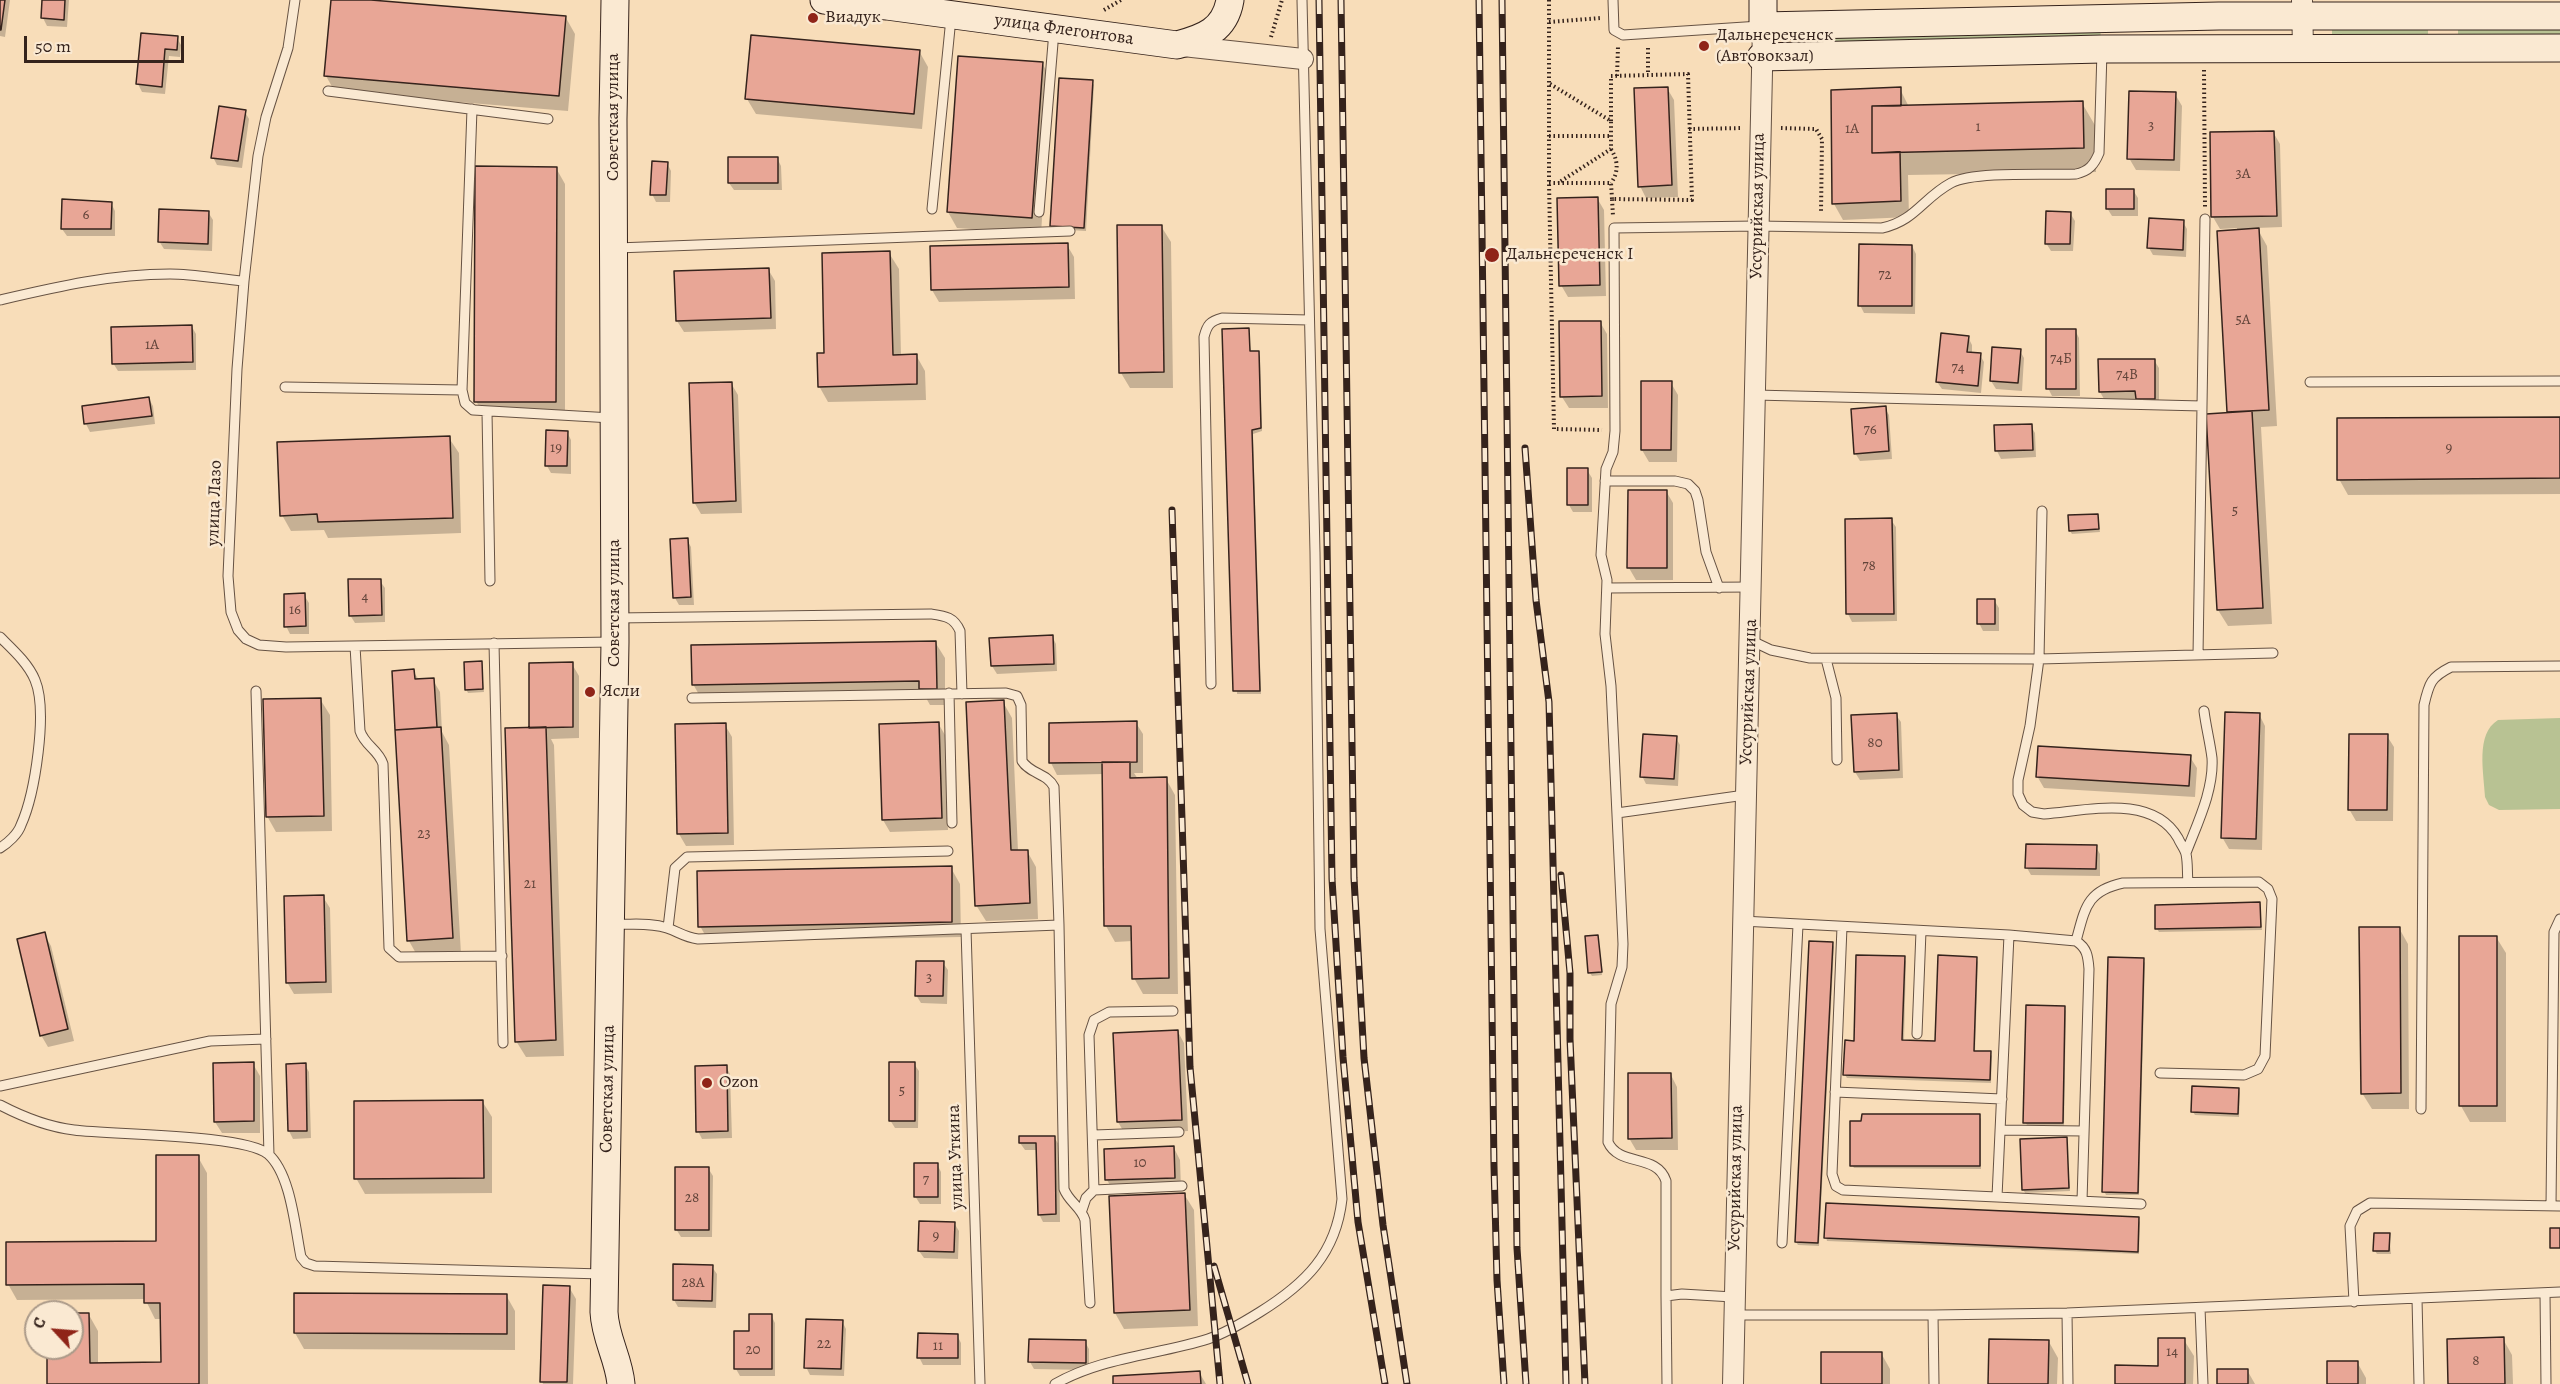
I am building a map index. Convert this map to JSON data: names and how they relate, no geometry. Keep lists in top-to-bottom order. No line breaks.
{"streets":{"main road":["улица Флегонтова","Советская улица"],"street":["Уссурийская улица"],"lane":["улица Лазо","улица Уткина"]},"crossings":[["Советская улица","улица Лазо"]],"places":["Виадук","Дальнереченск (Автовокзал)","Дальнереченск I","Ясли","Ozon"],"house_numbers":["3","1","1А","3А","6","72","5А","1А","74Б","74","74В","76","19","9","5","78","4","16","80","23","21","3","5","10","7","28","9","28А","22","11","20","14","8"],"scale_bar":"50 m","north":"top left"}
